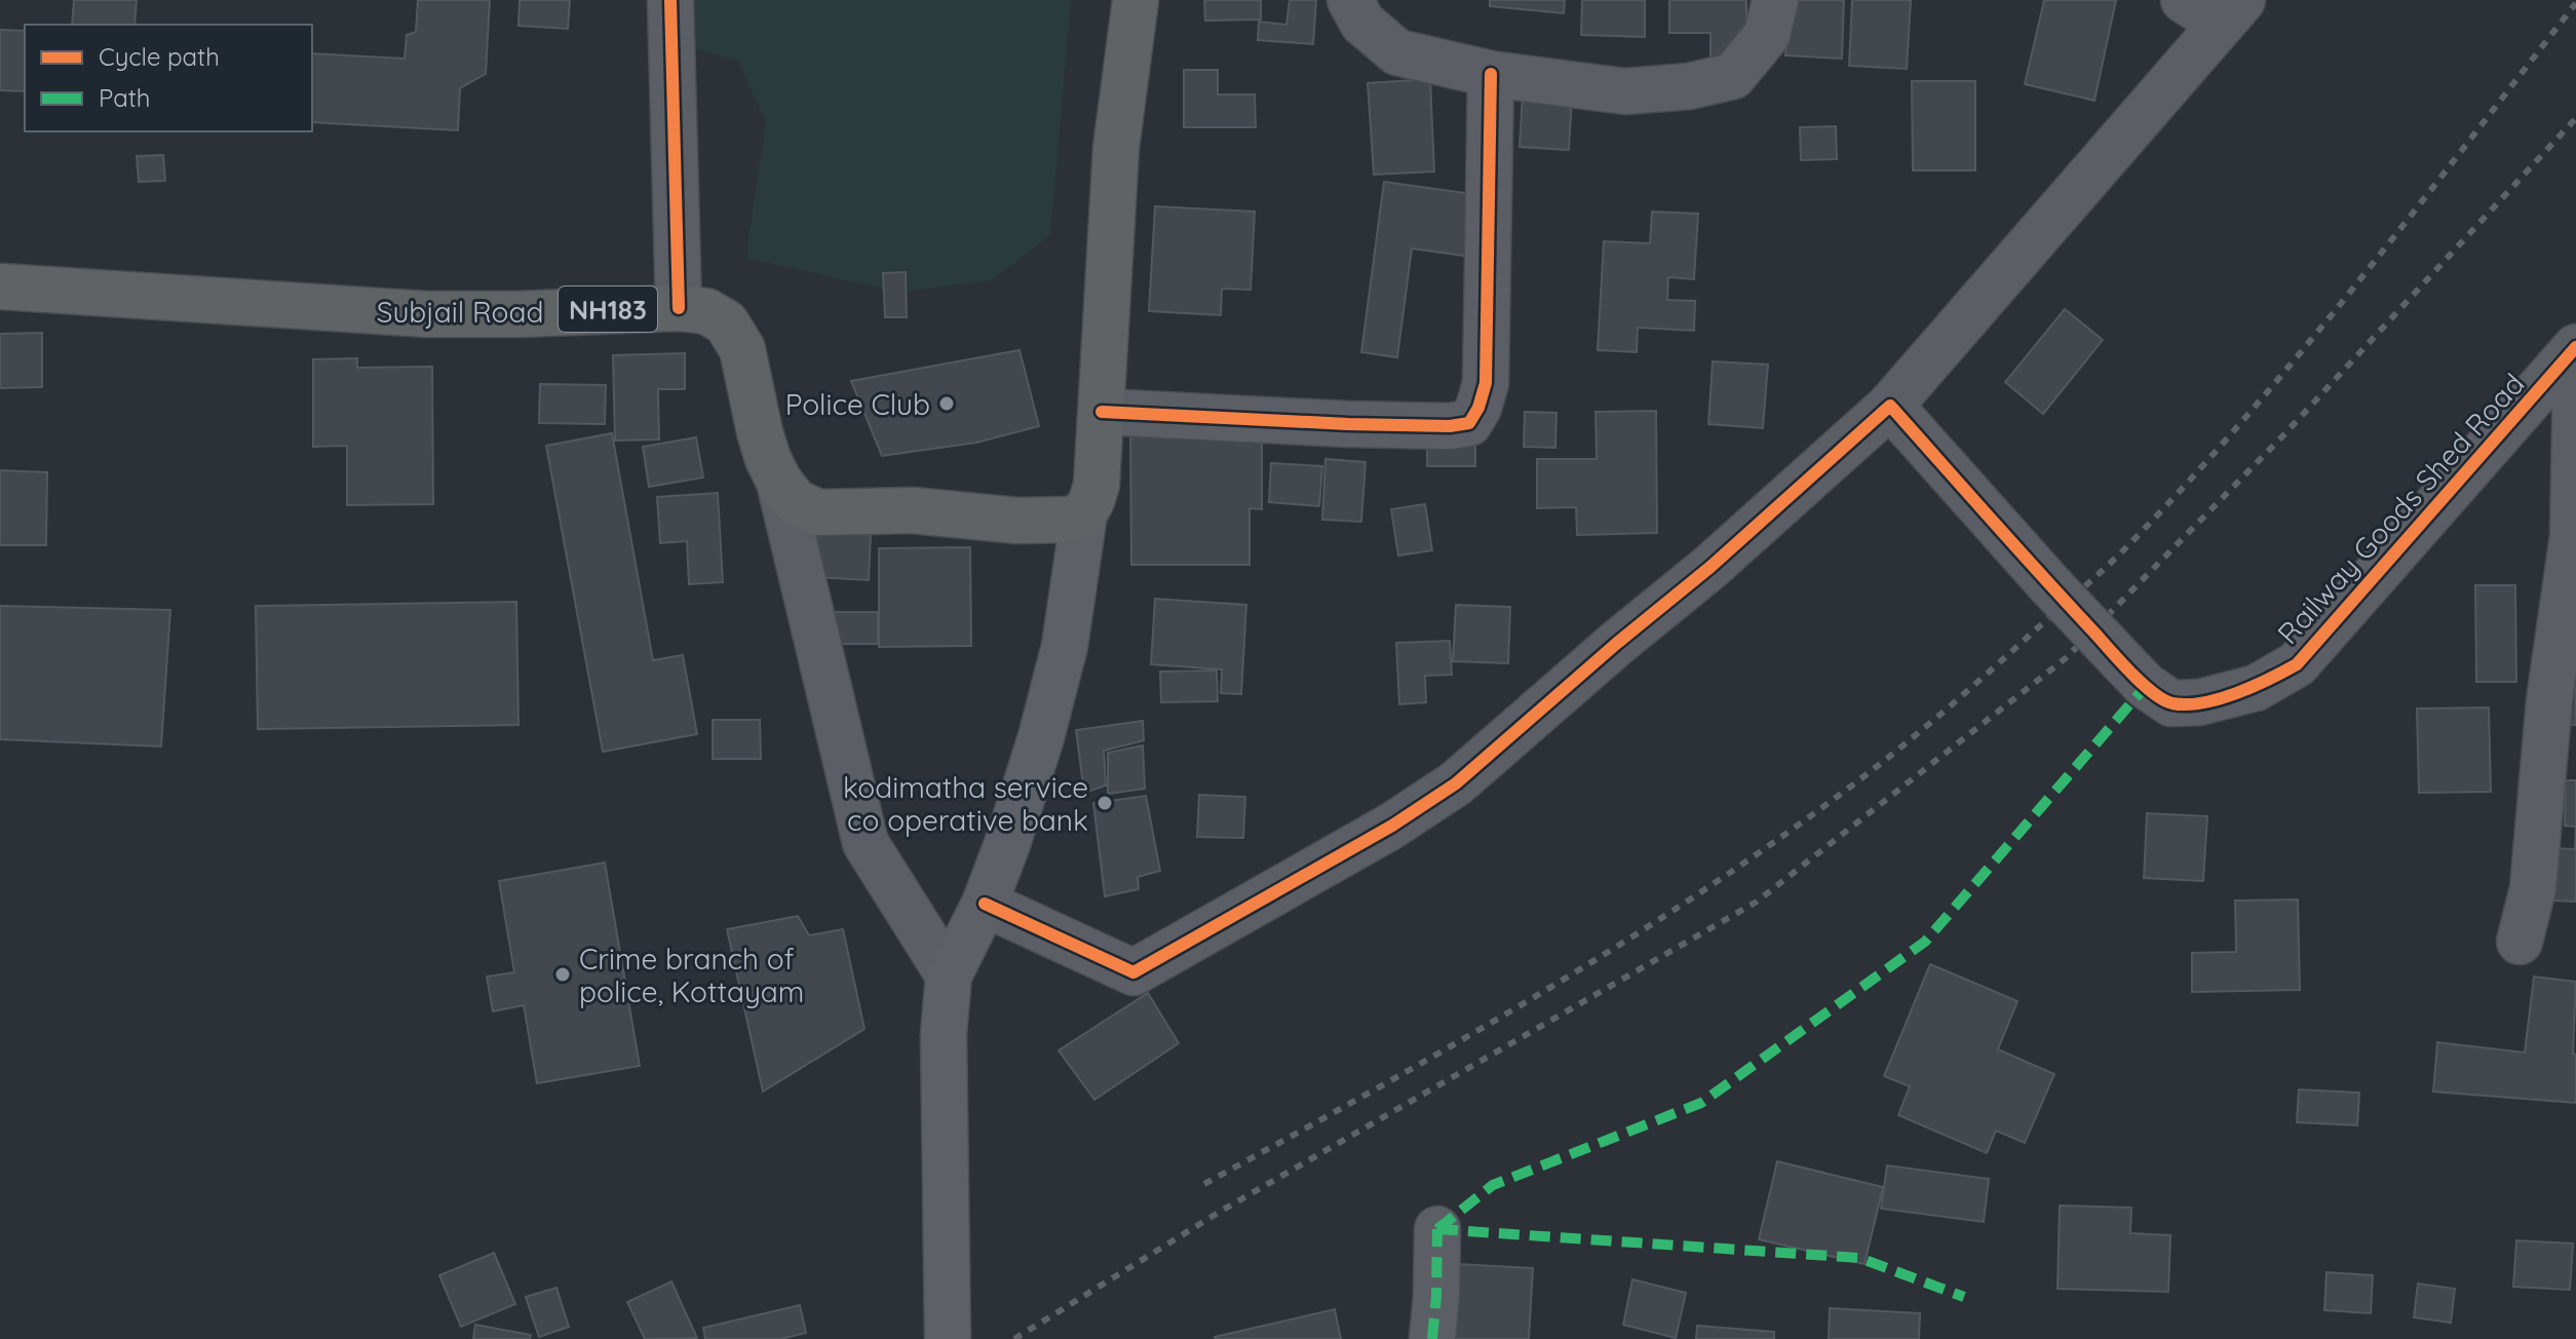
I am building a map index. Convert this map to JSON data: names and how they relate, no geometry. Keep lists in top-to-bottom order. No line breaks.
{"streets":{"highway":["NH183","Subjail Road"],"street":["Railway Goods Shed Road"]},"places":["Police Club","kodimatha service co operative bank","Crime branch of police, Kottayam"],"legend":["Cycle path","Path"]}
